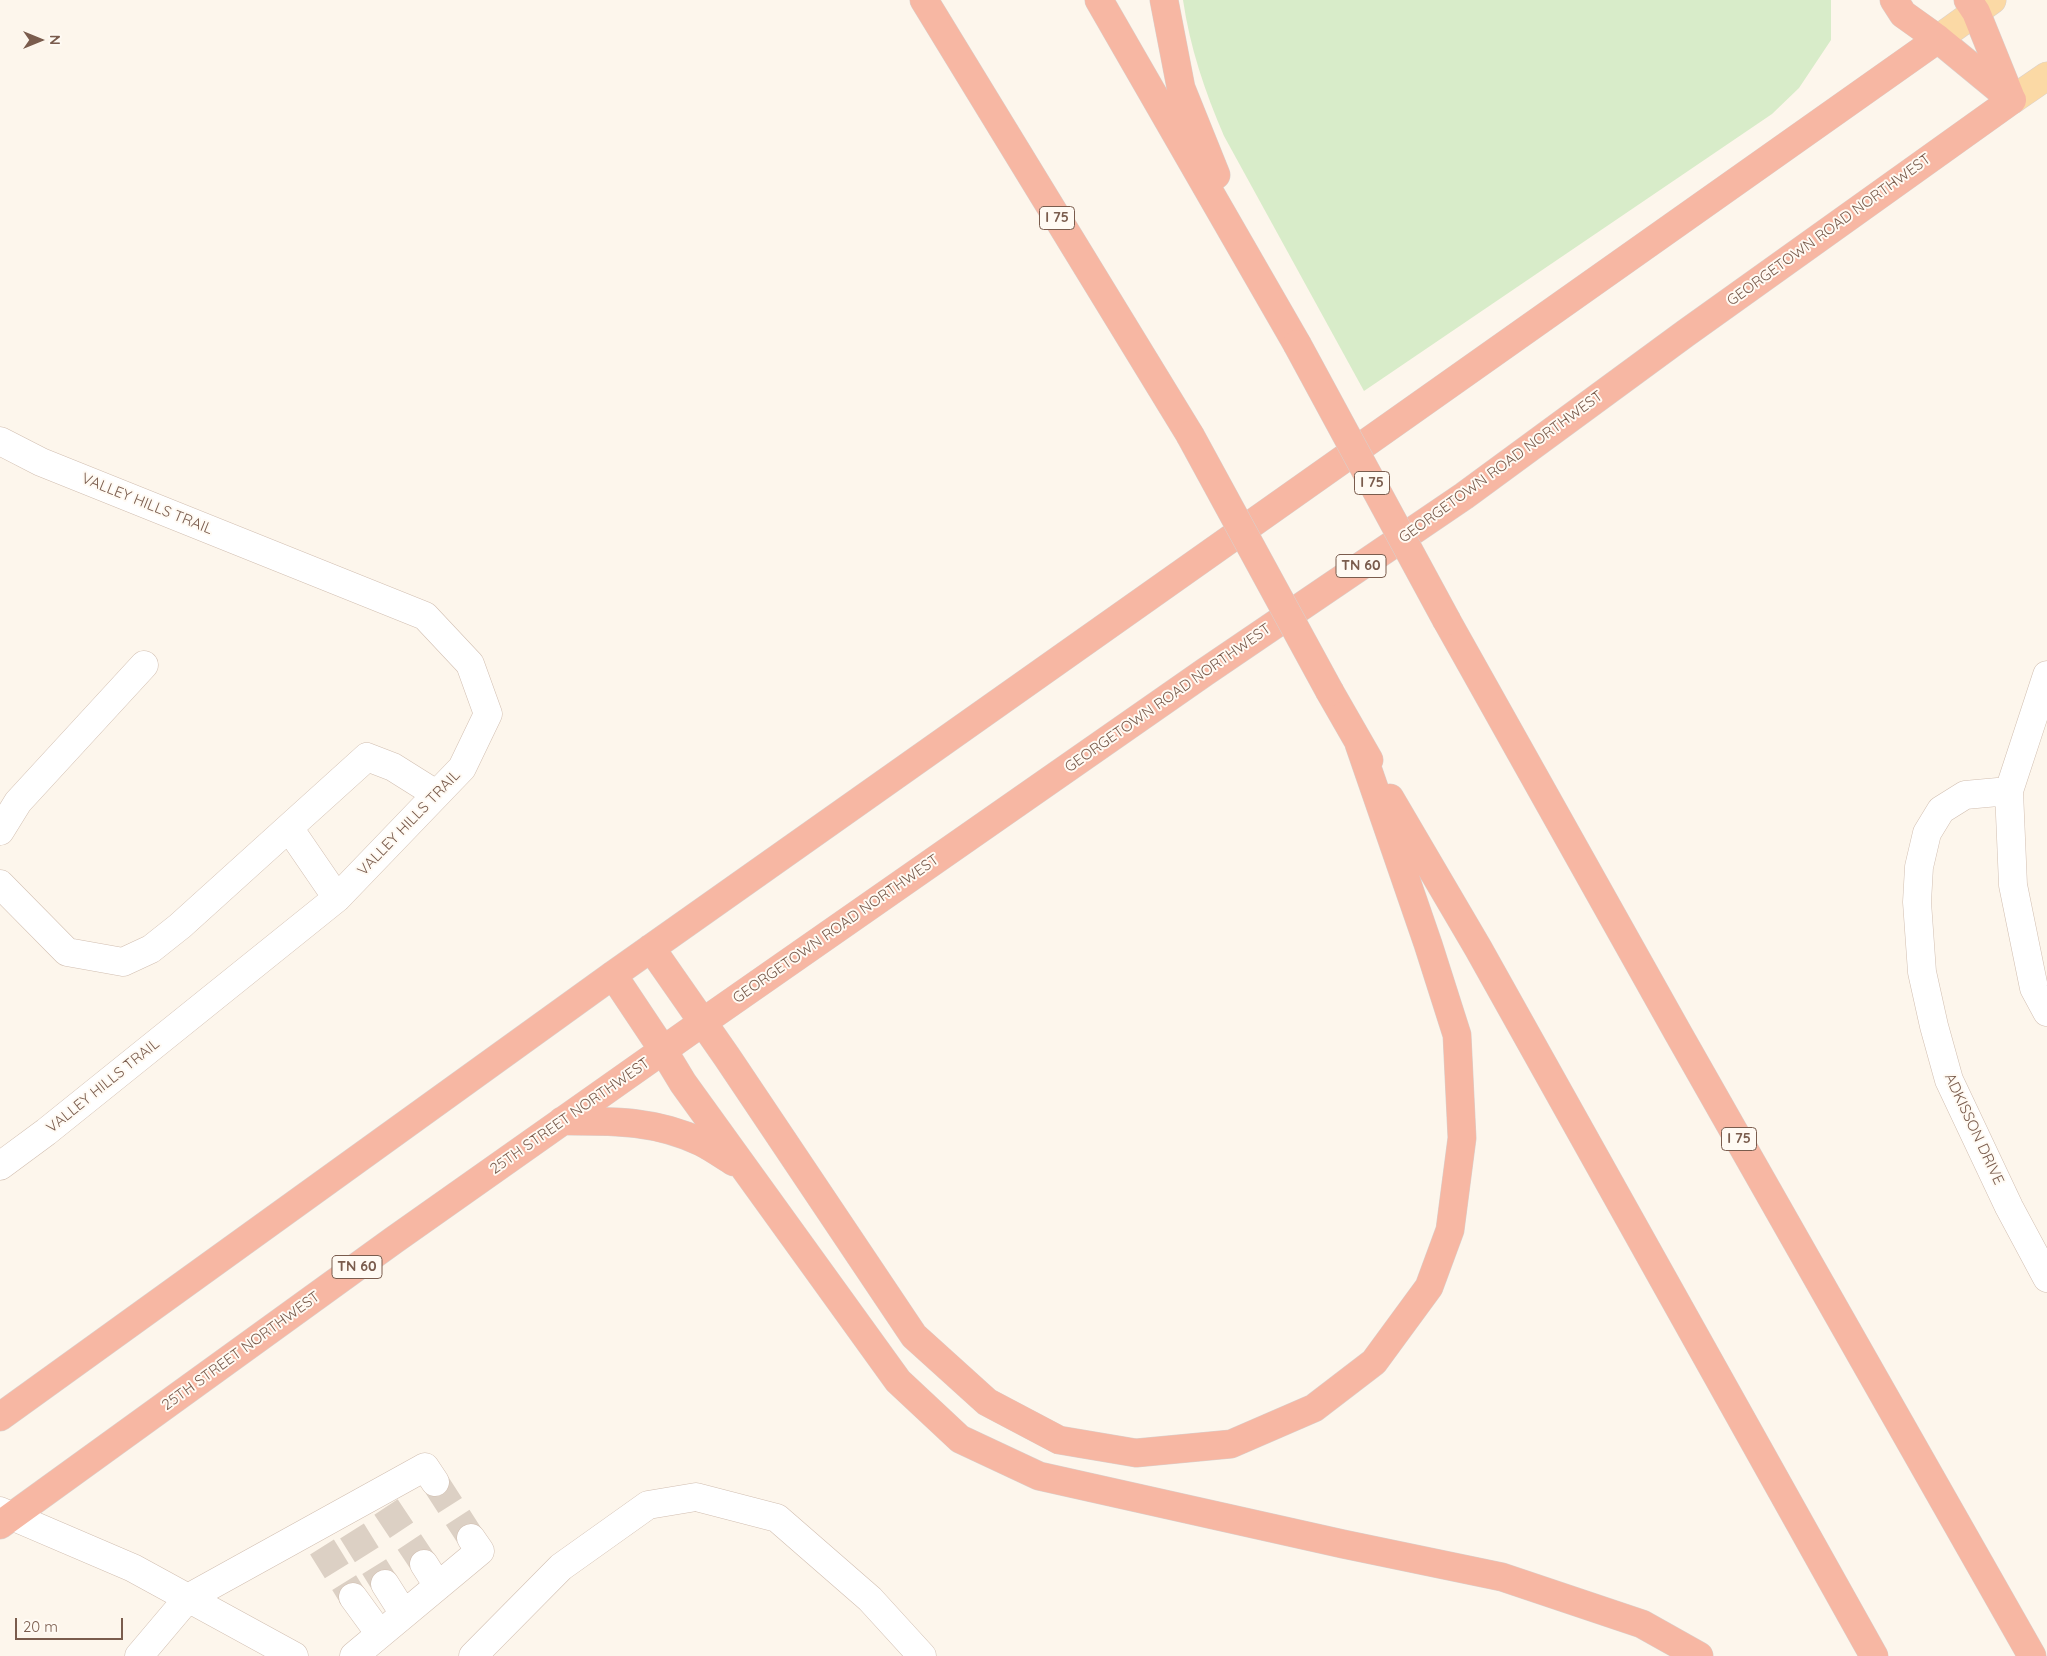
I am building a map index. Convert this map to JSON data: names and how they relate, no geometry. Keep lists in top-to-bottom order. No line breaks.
{"streets":{"highway":["I 75","GEORGETOWN ROAD NORTHWEST","TN 60","25TH STREET NORTHWEST"],"street":["VALLEY HILLS TRAIL","ADKISSON DRIVE"]},"crossings":[["GEORGETOWN ROAD NORTHWEST","25TH STREET NORTHWEST"]],"scale_bar":"20 m","north":"right"}
